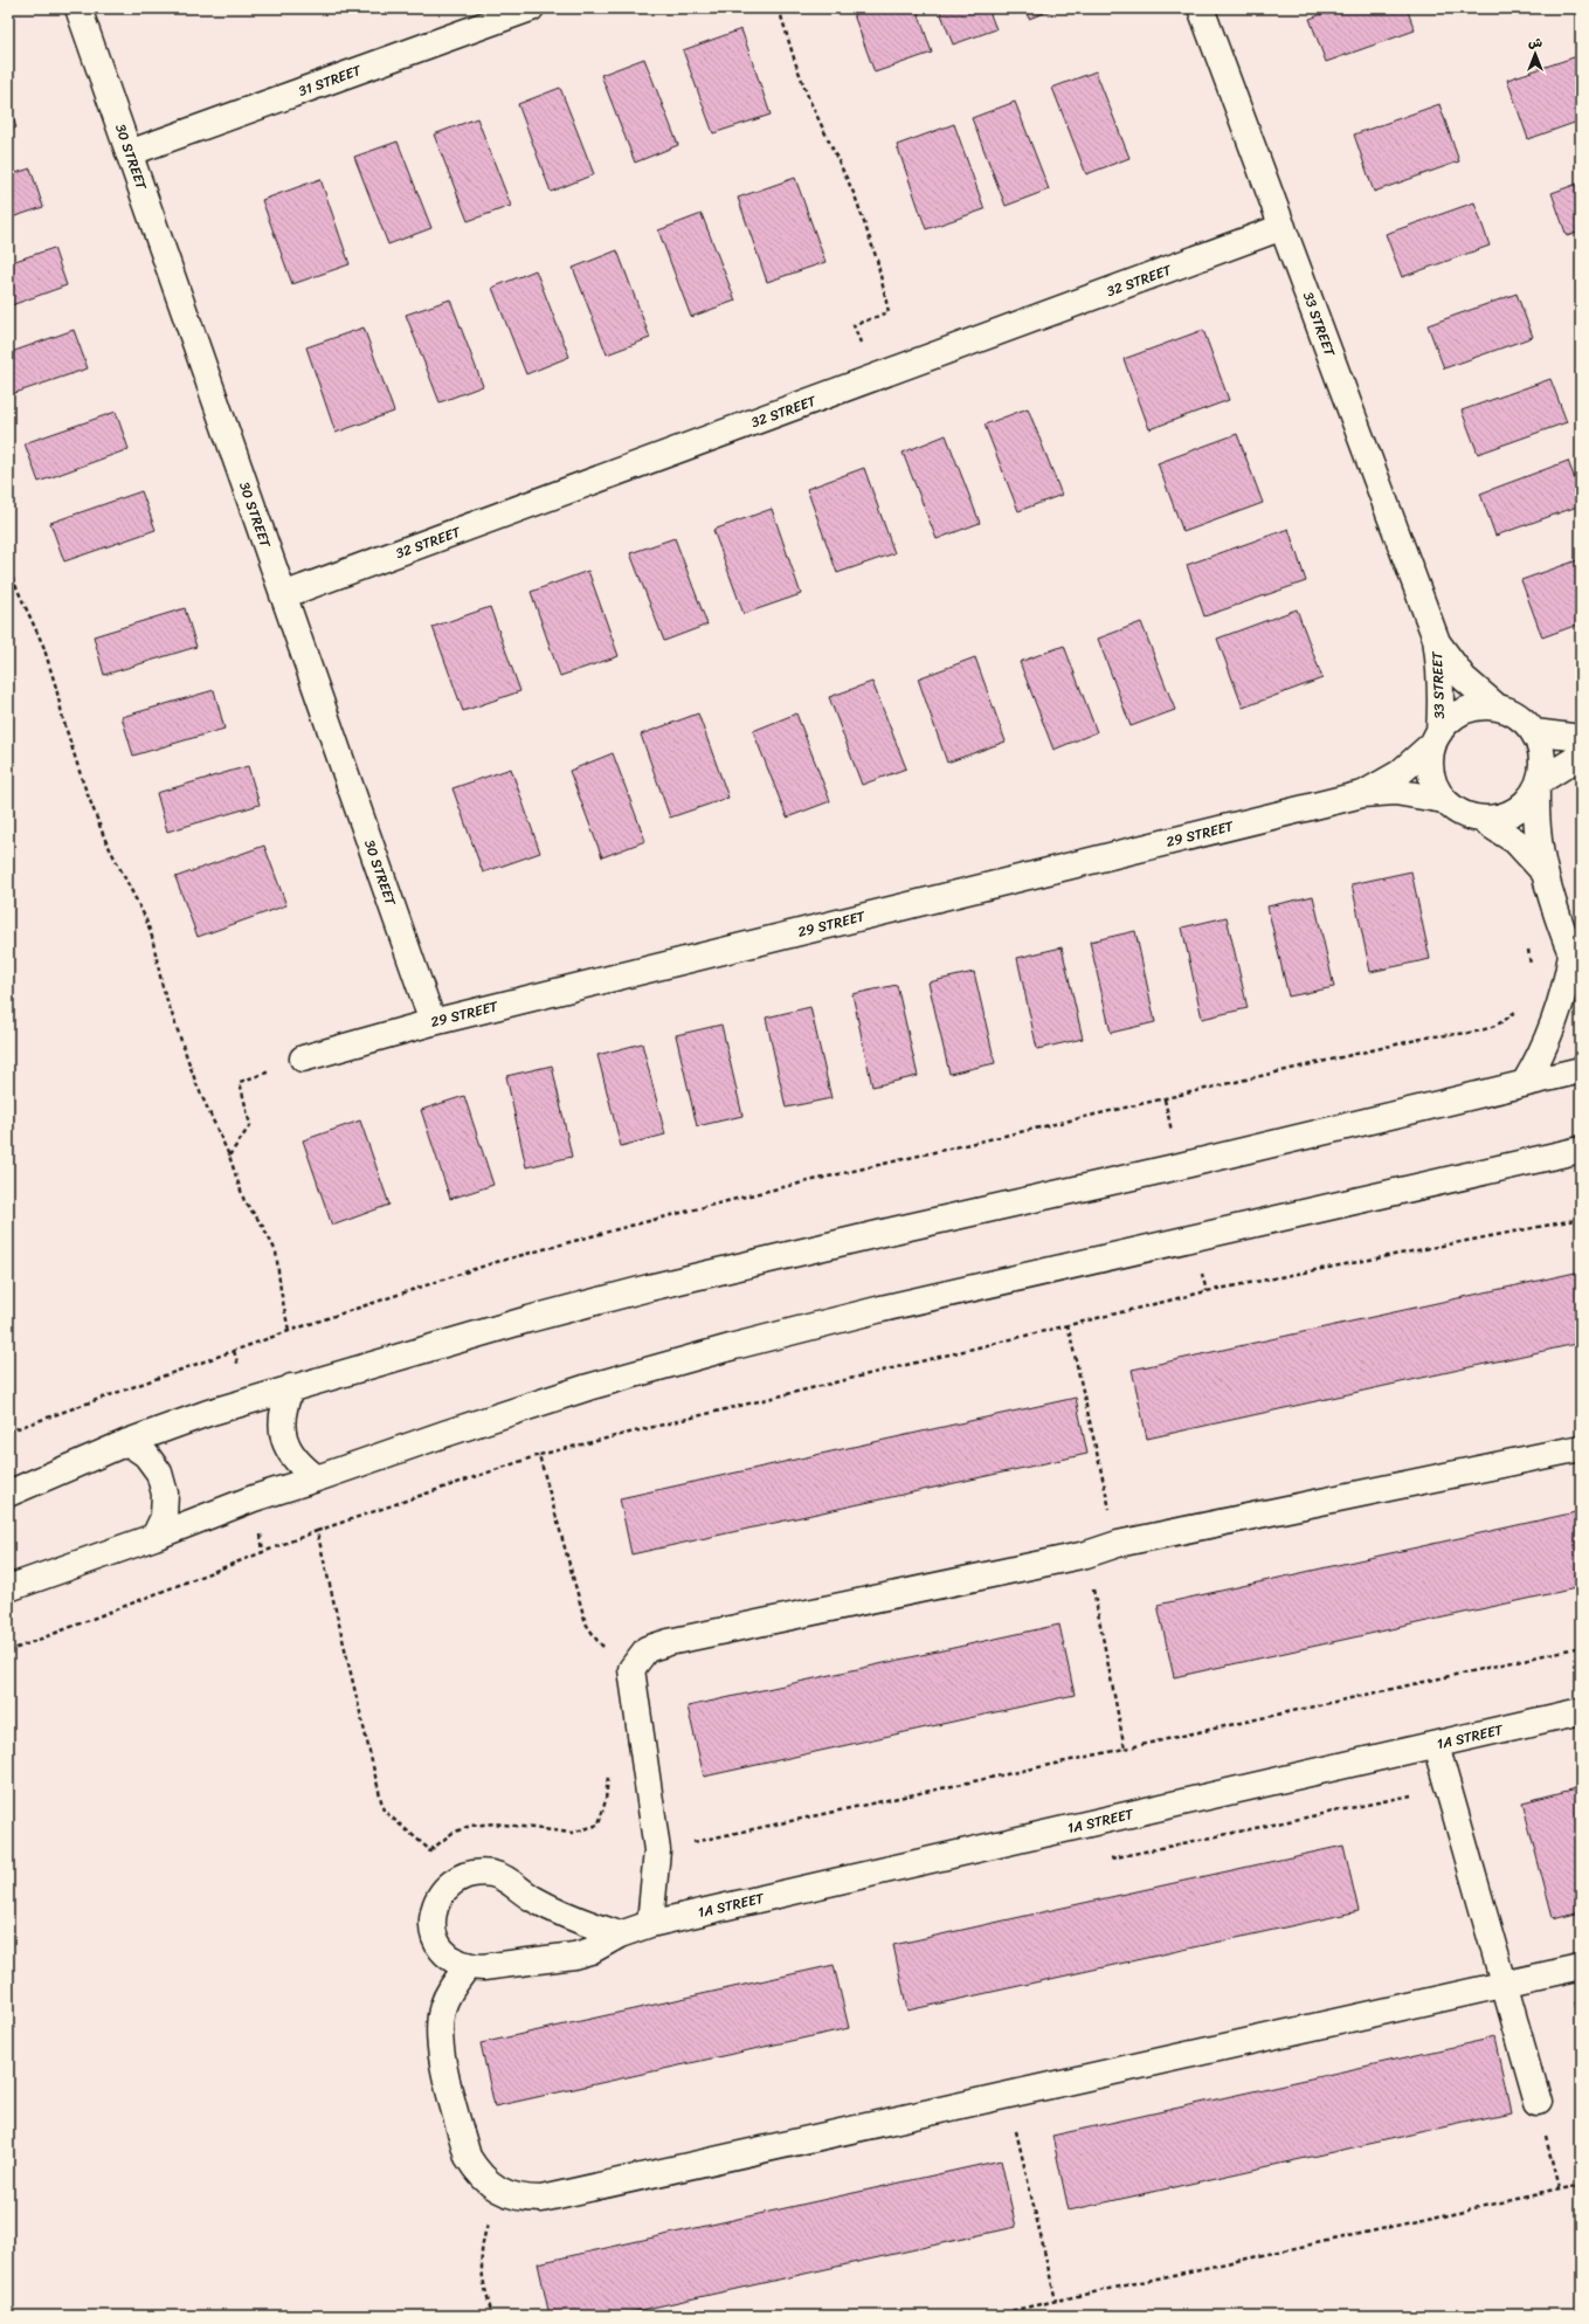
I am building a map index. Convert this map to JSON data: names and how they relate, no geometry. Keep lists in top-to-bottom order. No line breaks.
{"streets":{"street":["31 STREET","30 STREET","32 STREET","33 STREET","29 STREET","1A STREET"]},"crossings":[["31 STREET","30 STREET"],["30 STREET","32 STREET"],["30 STREET","29 STREET"],["32 STREET","33 STREET"],["33 STREET","29 STREET"]],"north":"top"}
